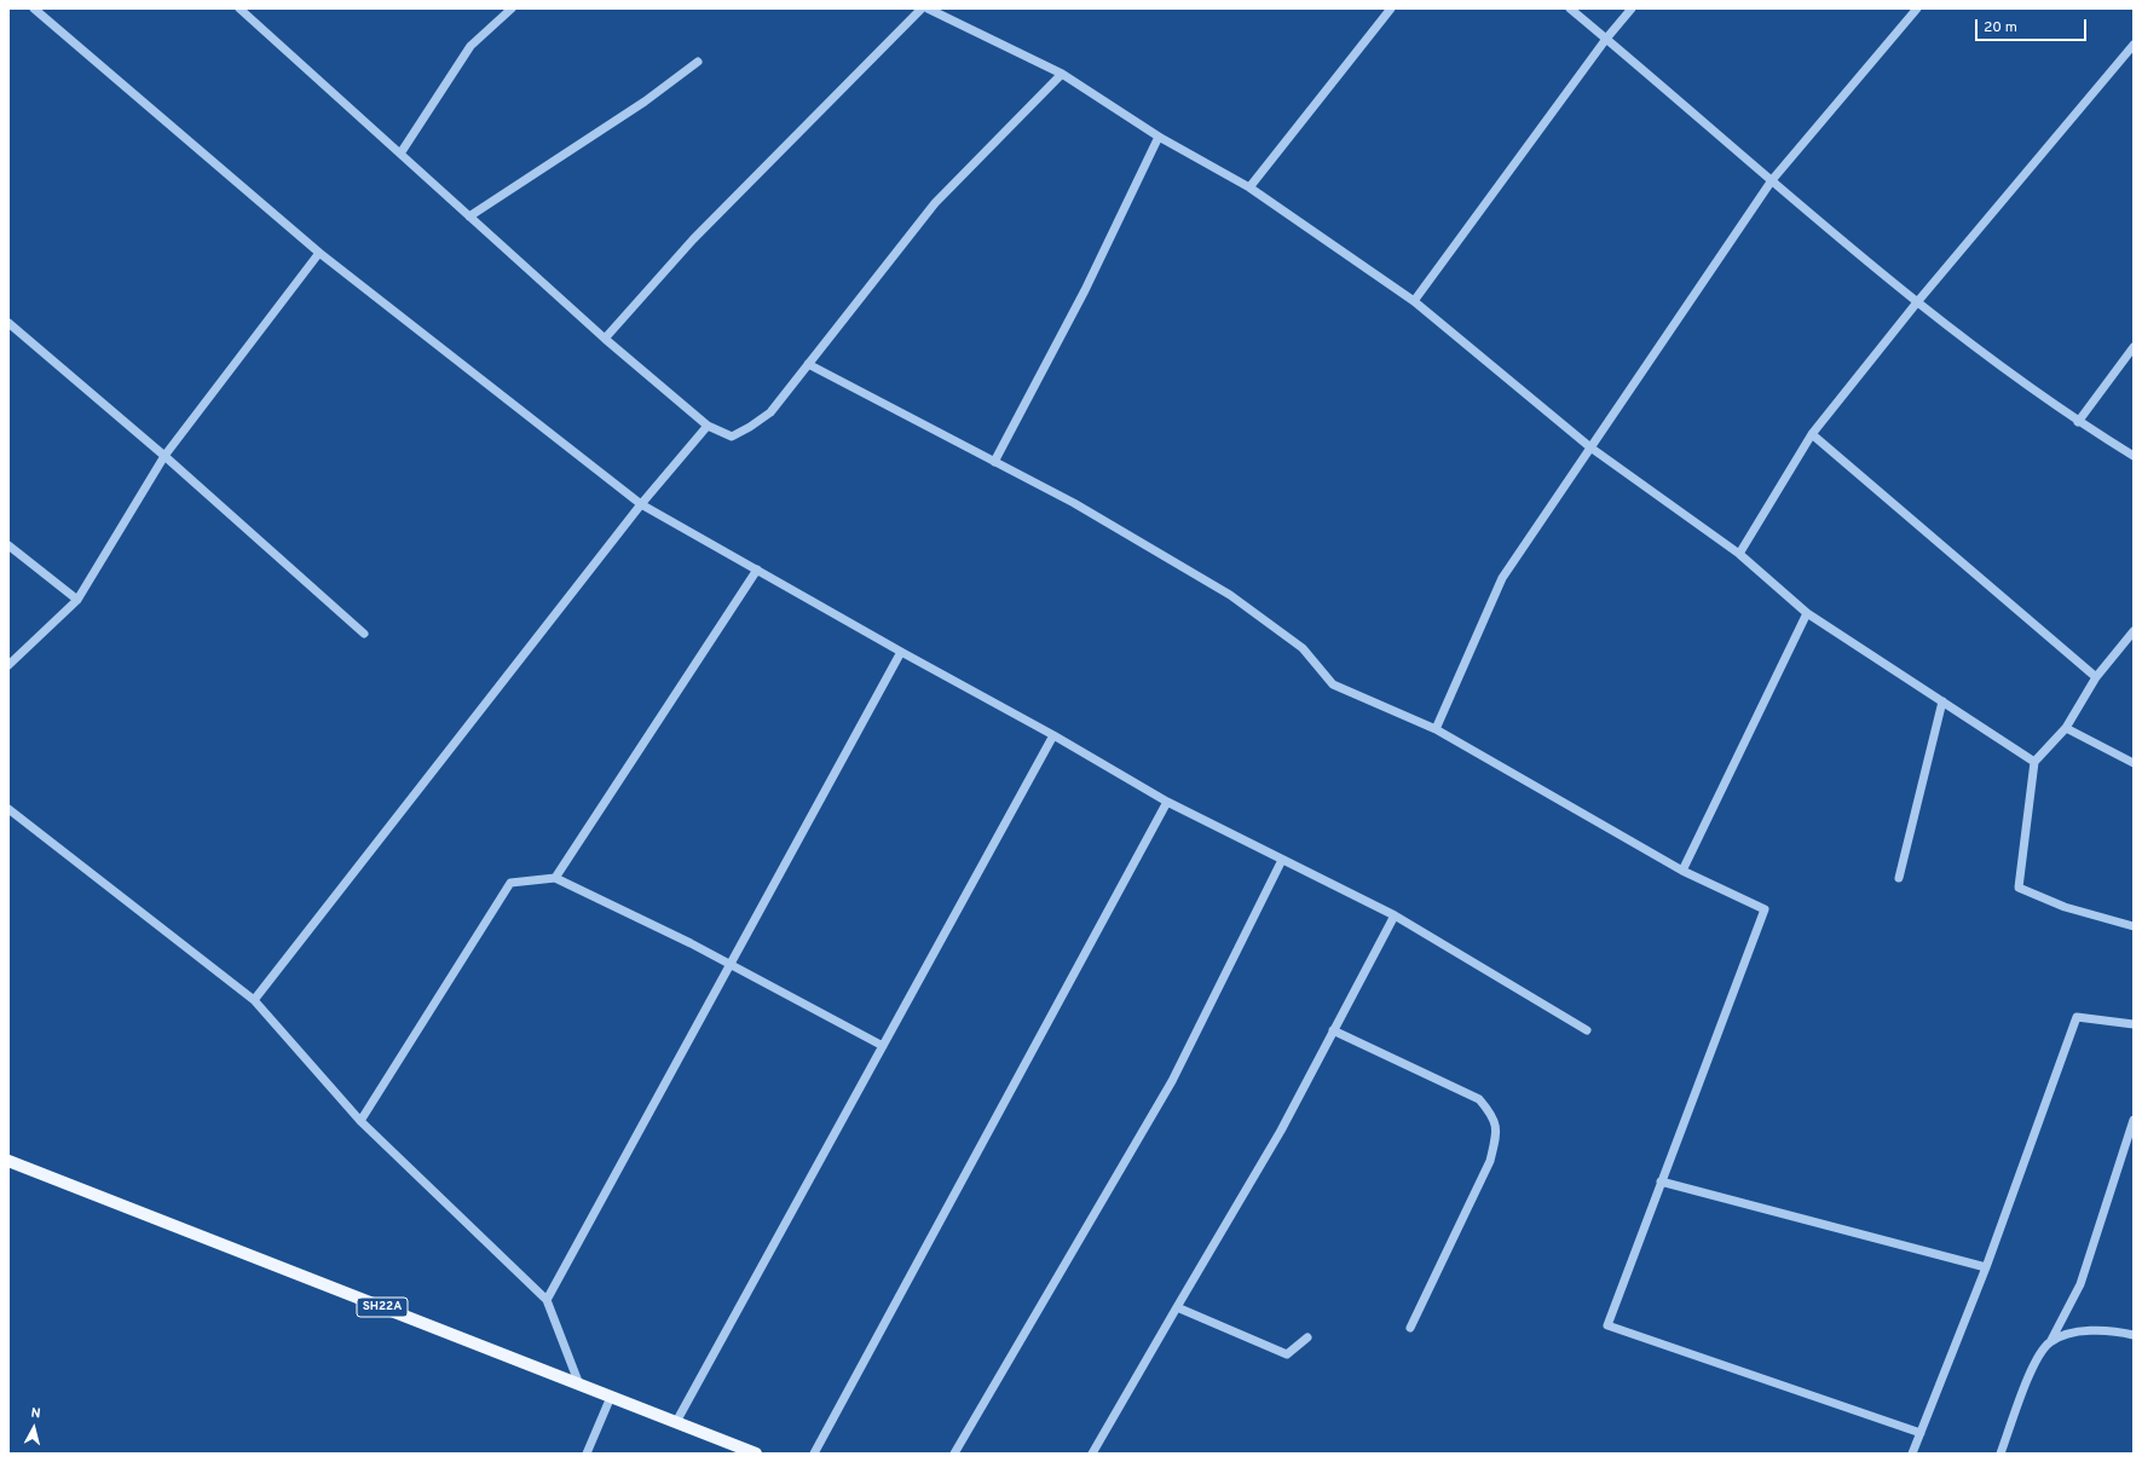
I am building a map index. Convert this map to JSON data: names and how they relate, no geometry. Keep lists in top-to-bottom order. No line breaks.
{"streets":{"main road":["SH22A"]},"scale_bar":"20 m","north":"top"}
